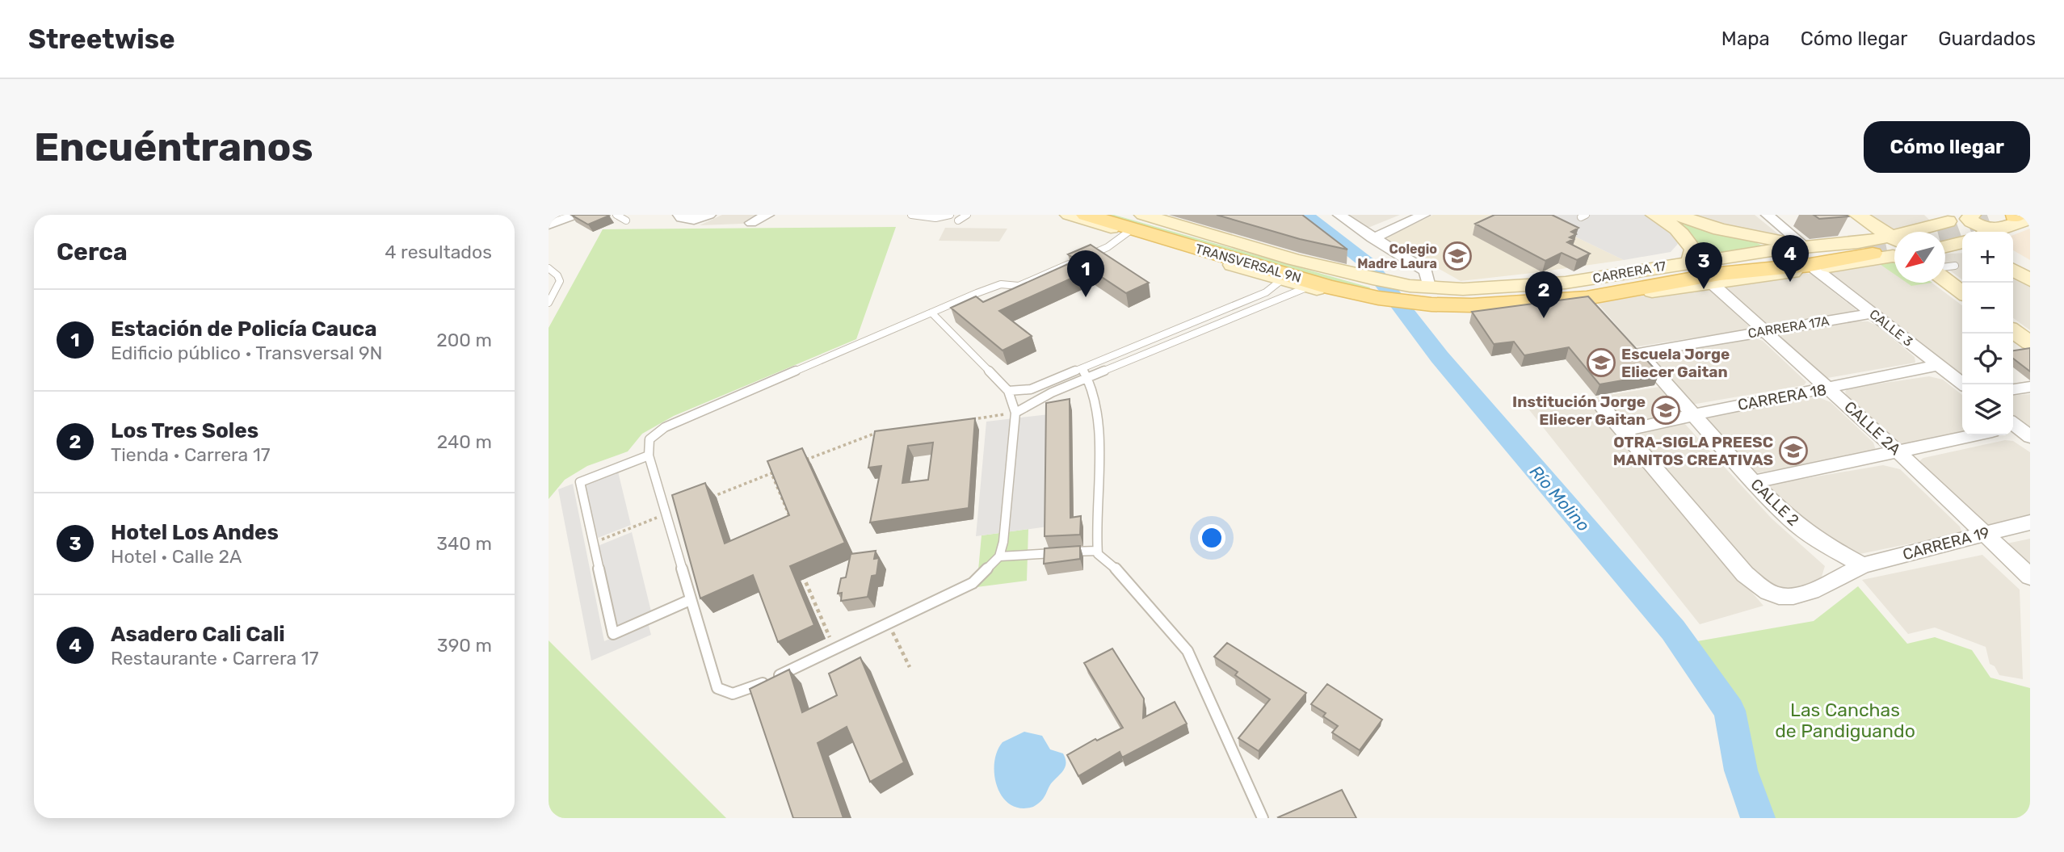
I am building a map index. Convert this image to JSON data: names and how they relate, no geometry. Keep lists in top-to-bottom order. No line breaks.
{"streets":{"main road":["TRANSVERSAL 9N","CARRERA 17"],"street":["CARRERA 17A","CALLE 3","CARRERA 18","CALLE 2A","CALLE 2","CARRERA 19"]},"crossings":[["TRANSVERSAL 9N","CARRERA 17"],["CARRERA 17A","CALLE 3"],["CARRERA 17A","CALLE 2A"],["CARRERA 17A","CALLE 2"],["CALLE 3","CARRERA 18"],["CARRERA 18","CALLE 2A"],["CARRERA 18","CALLE 2"],["CARRERA 18","CARRERA 19"],["CALLE 2A","CARRERA 19"],["CALLE 2","CARRERA 19"]],"water":["Río Molino"],"parks":["Las Canchas de Pandiguando"],"places":{"school or university":["Colegio Madre Laura","Escuela Jorge Eliecer Gaitan","Institución Jorge Eliecer Gaitan","OTRA-SIGLA PREESC MANITOS CREATIVAS"]},"north":"bottom left","page":{"header":"Streetwise","nav":["Mapa","Cómo llegar","Guardados"],"buttons":"Cómo llegar","title":"Encuéntranos","heading":["Cerca","4 resultados"],"map_buttons":["+","−"],"pins":["4","3","1","2"],"list":[{"mark":"1","name":"Estación de Policía Cauca","note":"Edificio público · Transversal 9N","value":"200 m"},{"mark":"2","name":"Los Tres Soles","note":"Tienda · Carrera 17","value":"240 m"},{"mark":"3","name":"Hotel Los Andes","note":"Hotel · Calle 2A","value":"340 m"},{"mark":"4","name":"Asadero Cali Cali","note":"Restaurante · Carrera 17","value":"390 m"}]}}
